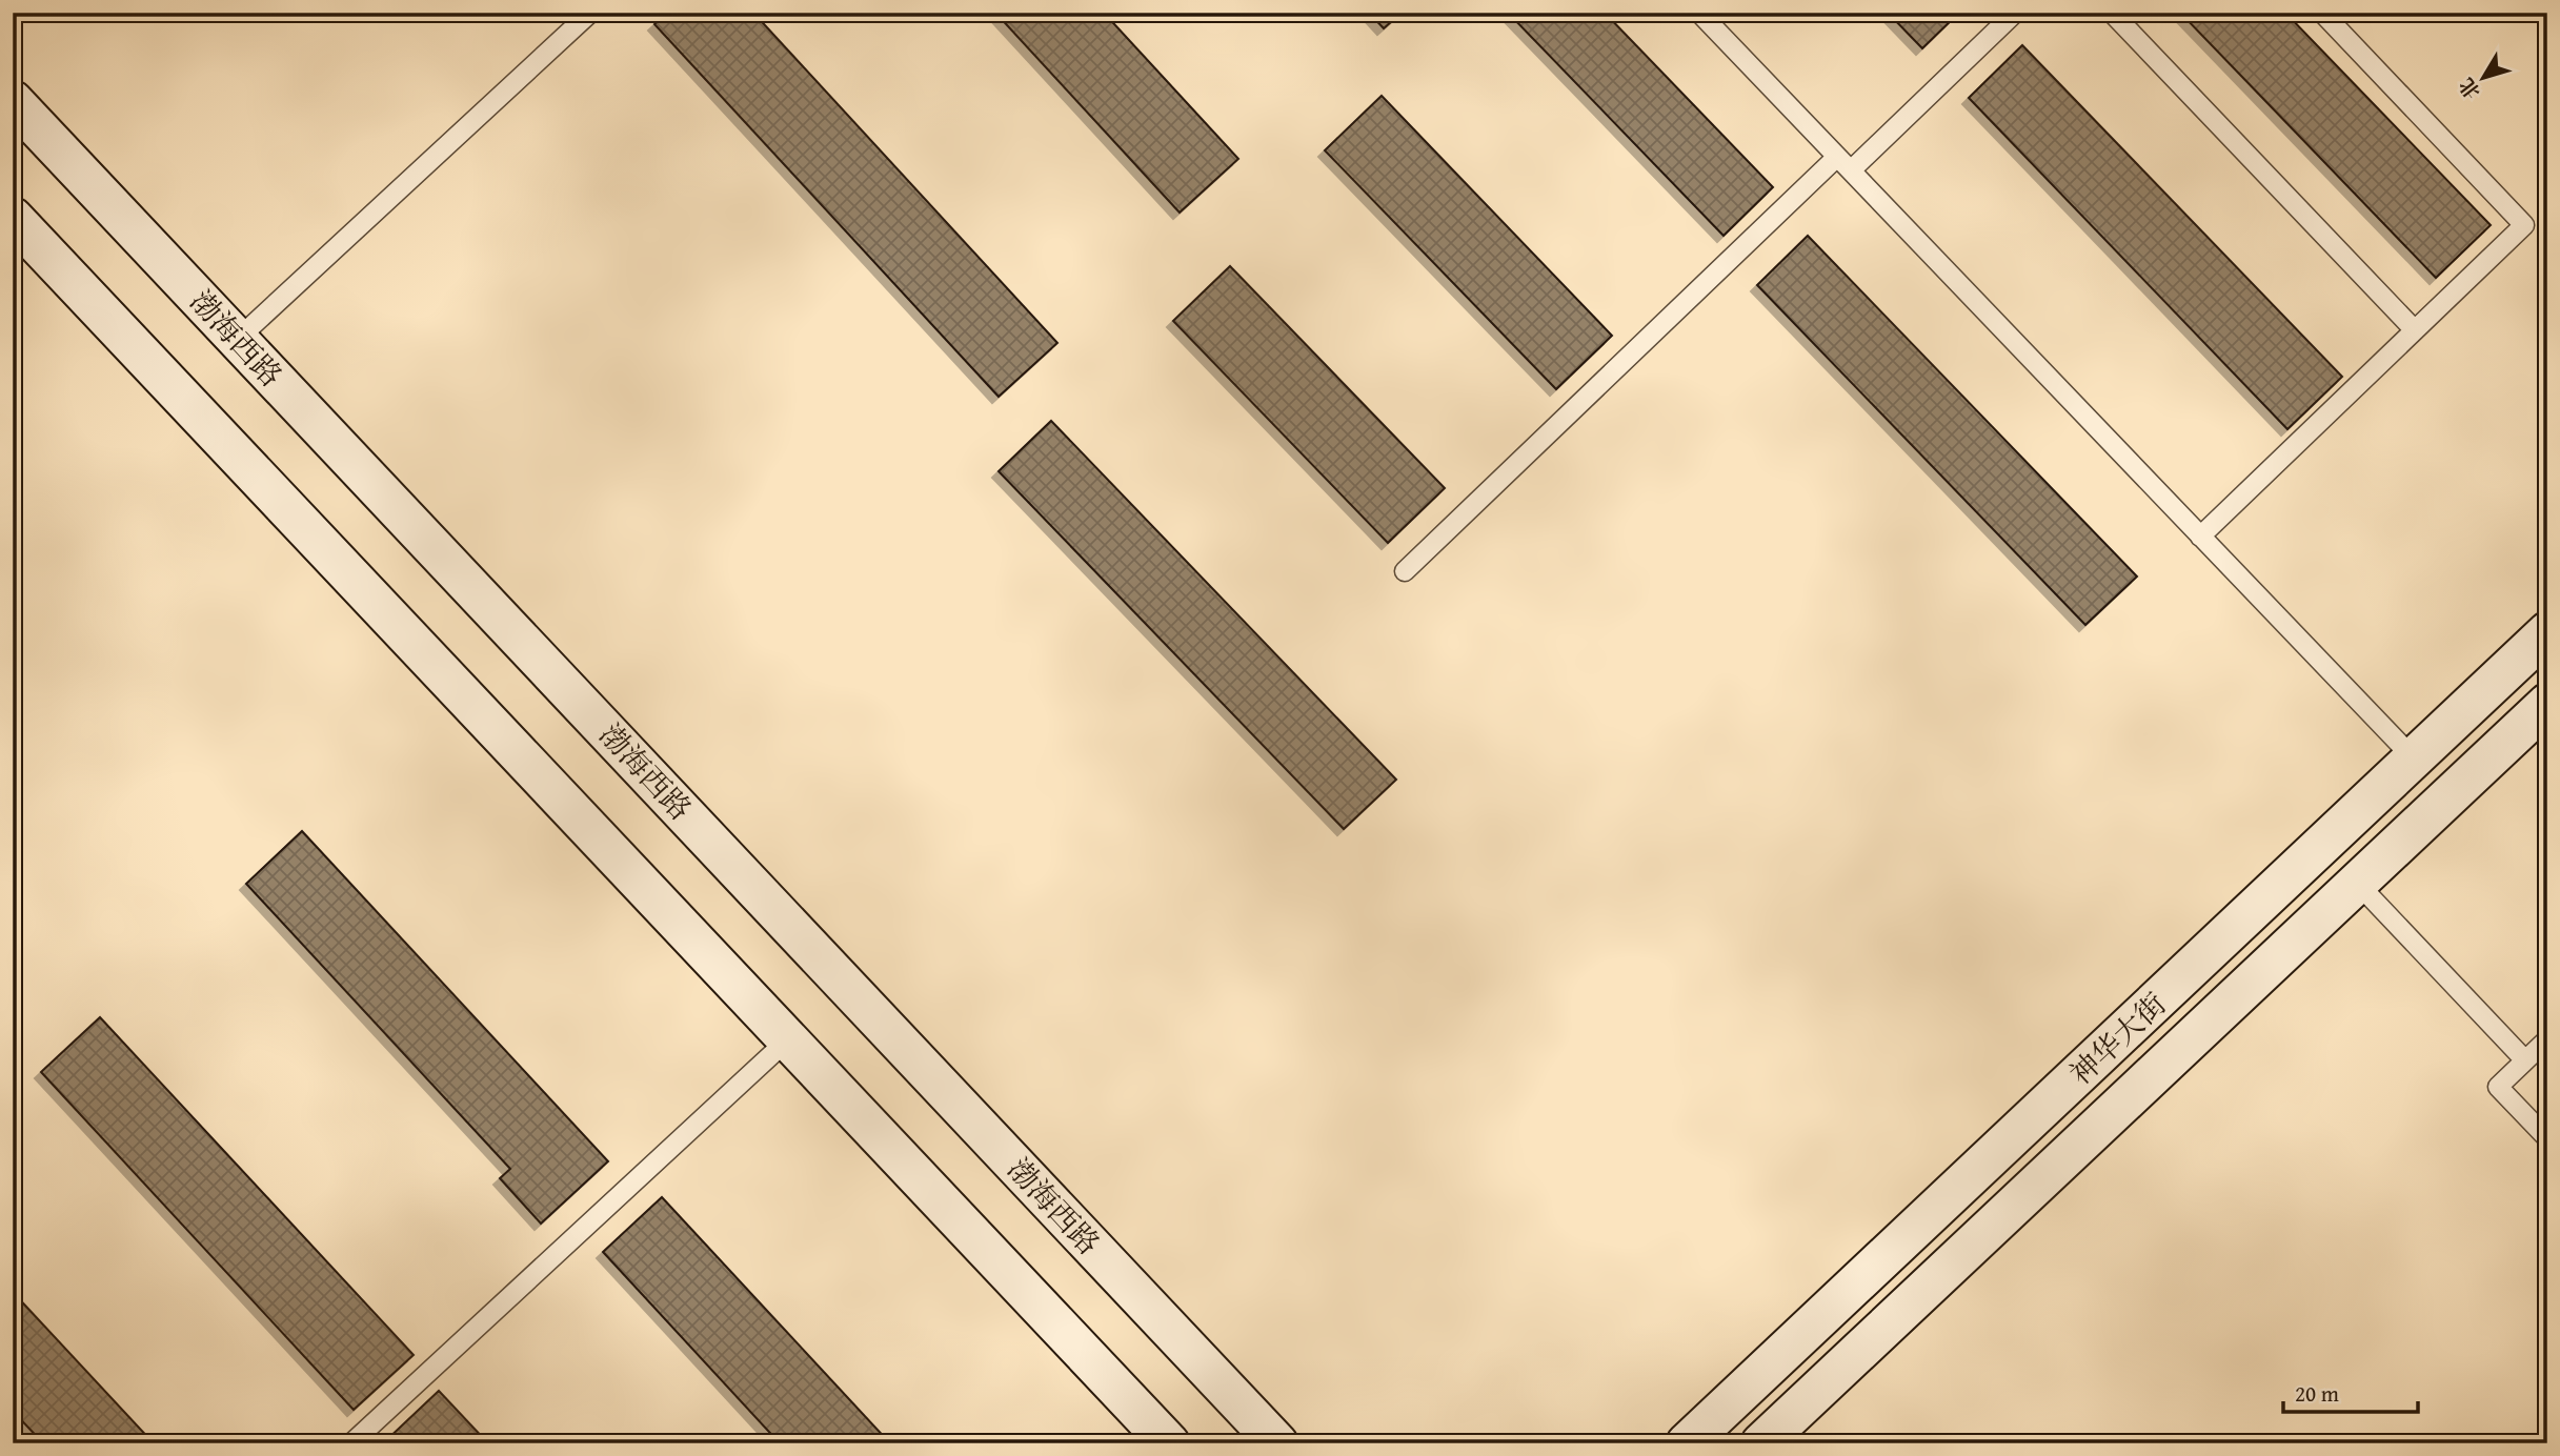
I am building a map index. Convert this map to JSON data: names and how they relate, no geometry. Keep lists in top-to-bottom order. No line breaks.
{"streets":{"main road":["渤海西路","神华大街"]},"scale_bar":"20 m","north":"bottom left"}
